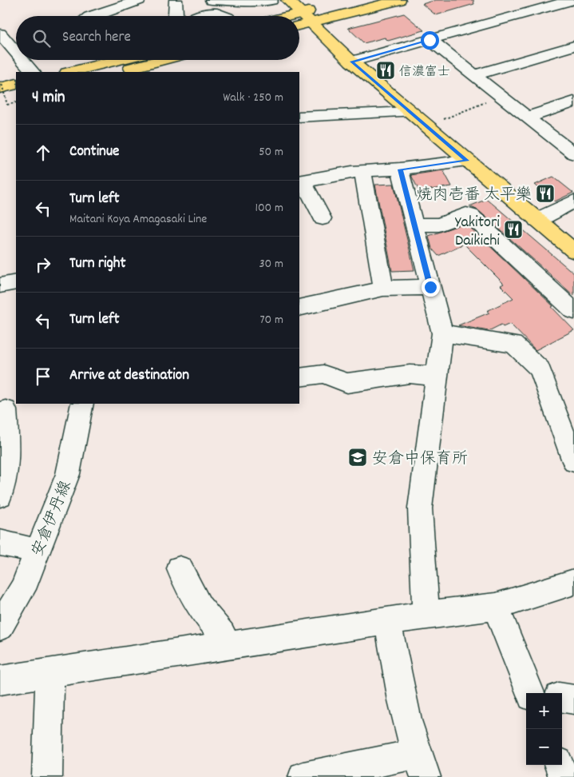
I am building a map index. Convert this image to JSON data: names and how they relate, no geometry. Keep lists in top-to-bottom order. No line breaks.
{"streets":{"street":["安倉伊丹線"]},"places":{"restaurant":["信濃富士","焼肉壱番 太平樂","Yakitori Daikichi"],"school or university":["安倉中保育所"]},"page":{"search":"Search here","heading":["4 min","Walk · 250 m"],"list":[["Continue","50 m"],["Turn left","Maitani Koya Amagasaki Line","100 m"],["Turn right","30 m"],["Turn left","70 m"],"Arrive at destination"],"map_buttons":["+","−"]}}
